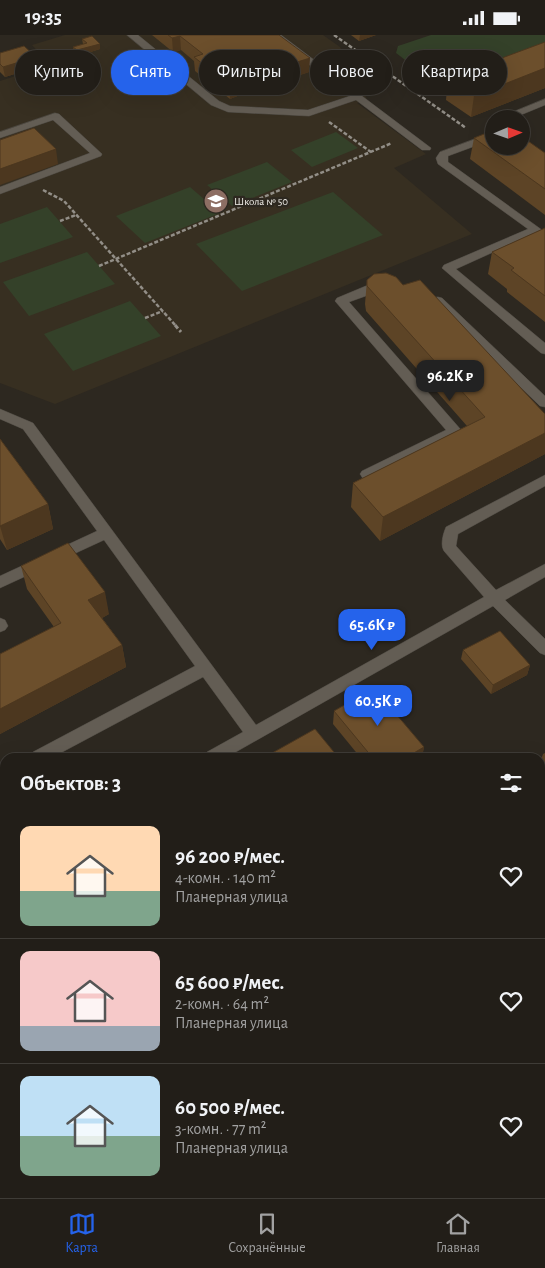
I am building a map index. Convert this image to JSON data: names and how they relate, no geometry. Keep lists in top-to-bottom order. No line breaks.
{"places":{"school or university":["Школа № 50"]},"north":"right","page":{"status":"19:35","chip":["Купить","Снять","Фильтры","Новое","Квартира"],"price":["96.2K ₽","65.6K ₽","60.5K ₽"],"heading":"Объектов: 3","list":[{"name":"96 200 ₽/мес.","note":"4-комн. · 140 m² · Планерная улица"},{"name":"65 600 ₽/мес.","note":"2-комн. · 64 m² · Планерная улица"},{"name":"60 500 ₽/мес.","note":"3-комн. · 77 m² · Планерная улица"}],"tabs":["Карта","Сохранённые","Главная"]}}
